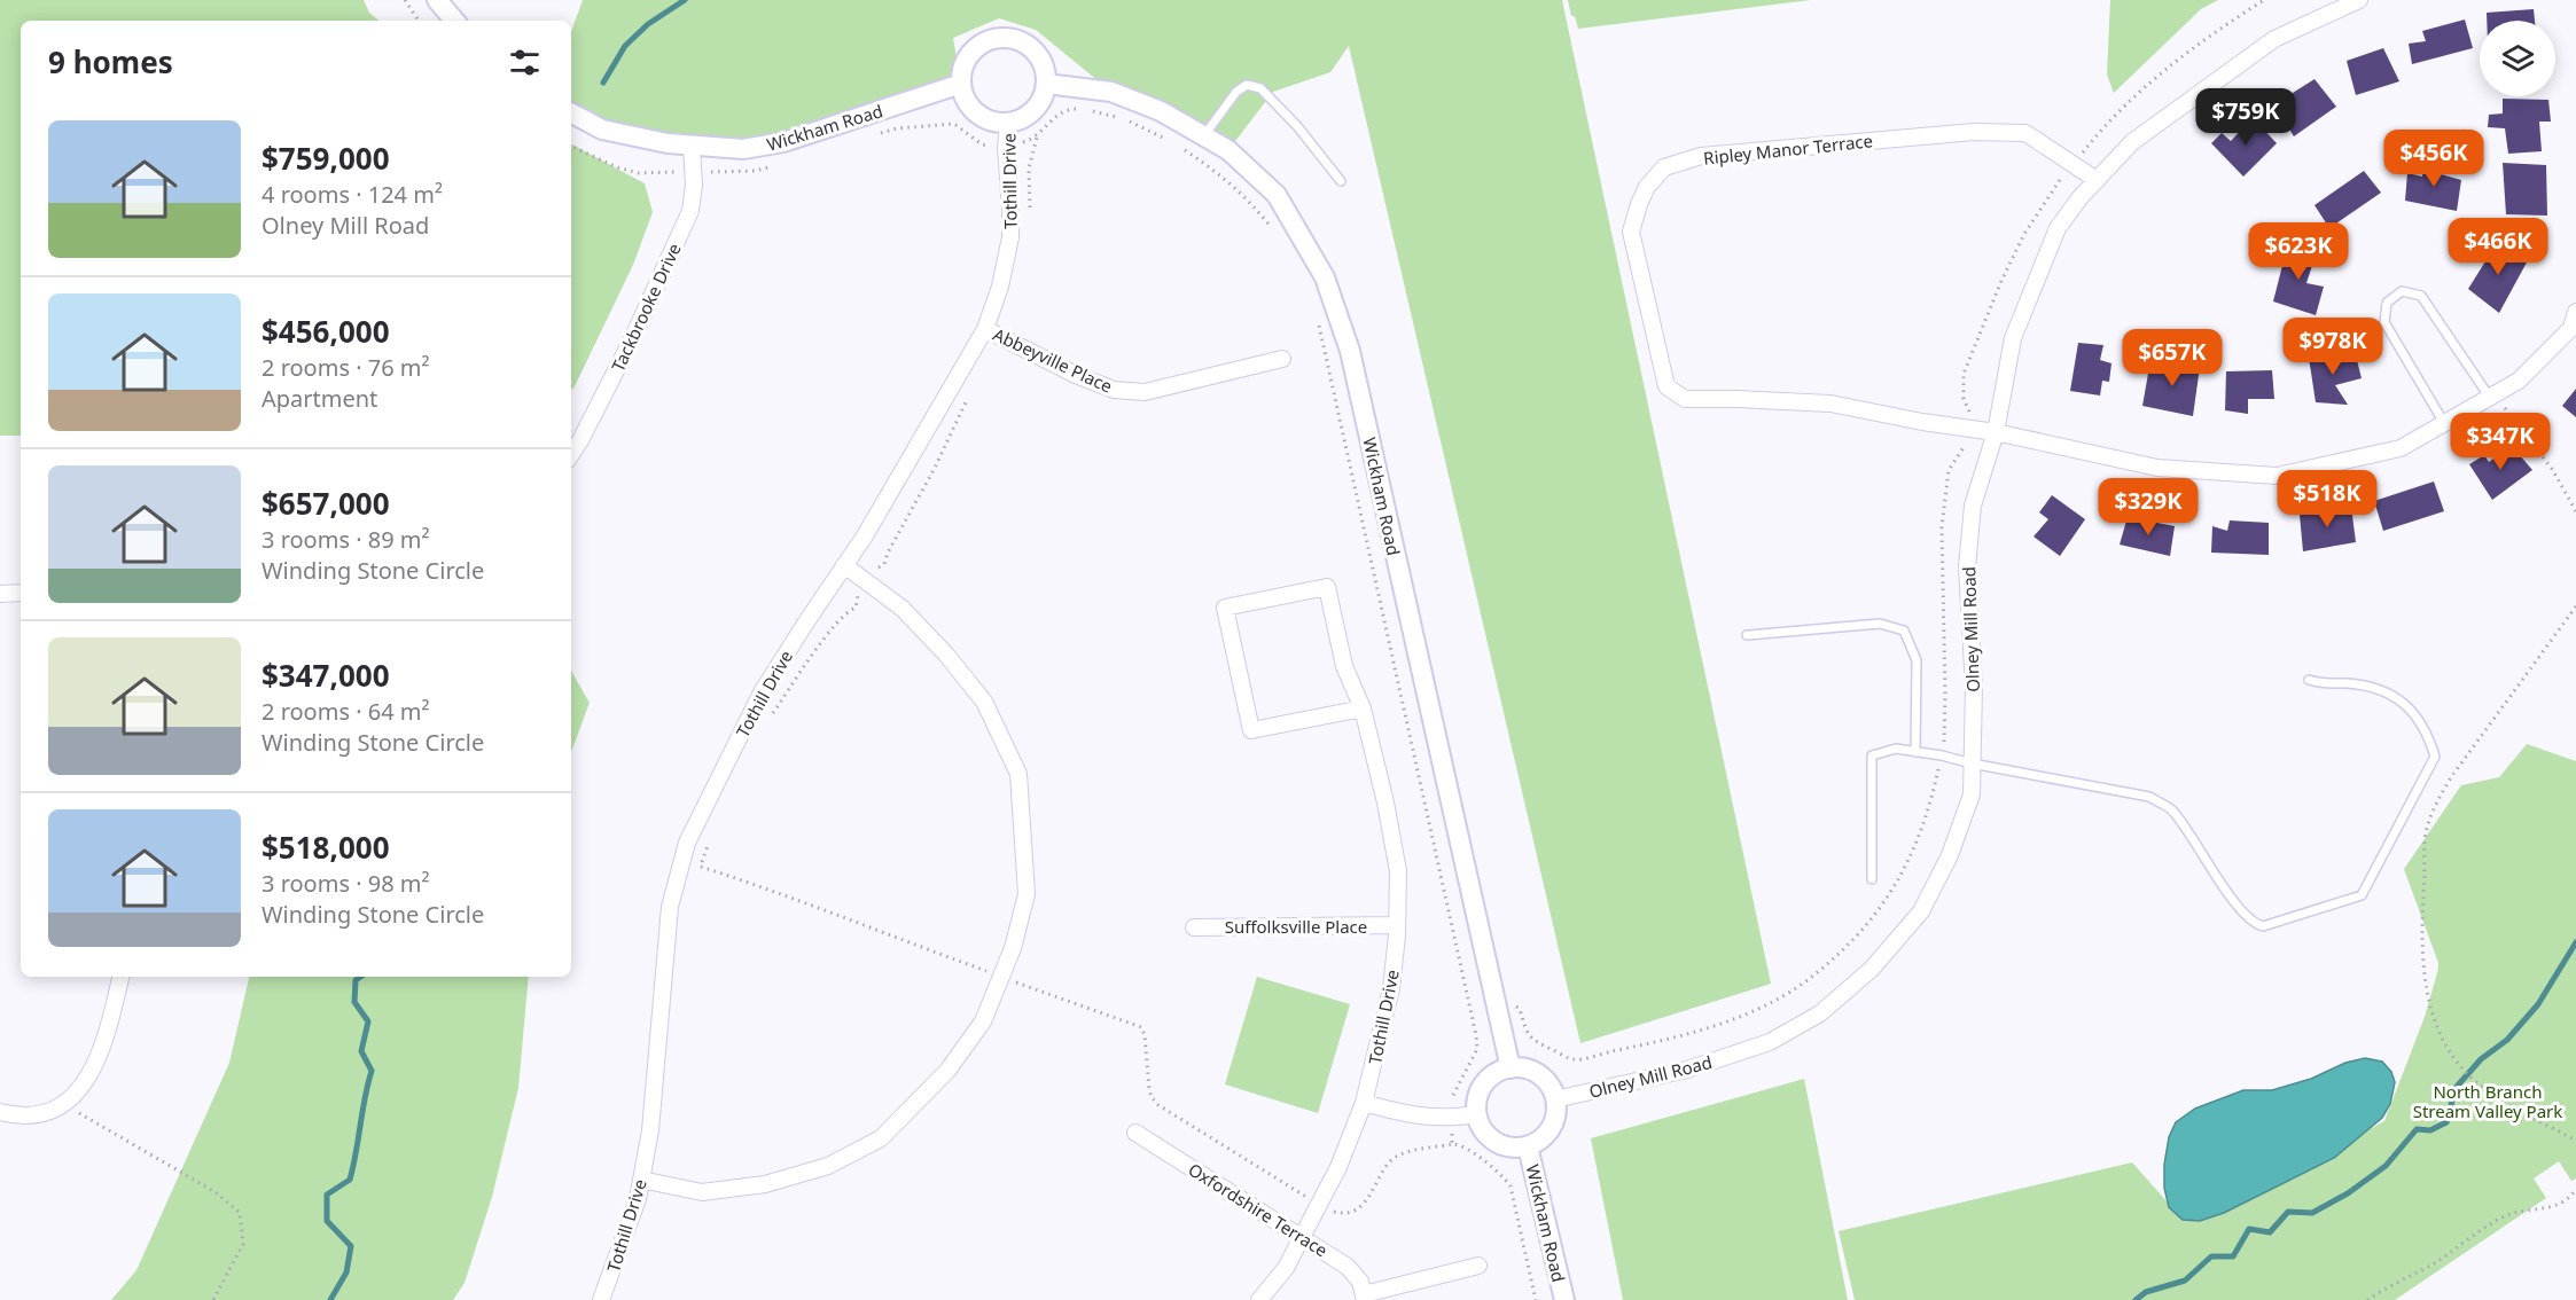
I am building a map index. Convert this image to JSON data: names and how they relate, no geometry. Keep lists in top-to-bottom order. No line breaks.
{"streets":{"street":["Wickham Road","Ripley Manor Terrace","Tothill Drive","Tackbrooke Drive","Abbeyville Place","Olney Mill Road","Suffolksville Place","Oxfordshire Terrace"]},"crossings":[["Wickham Road","Tothill Drive"],["Wickham Road","Tackbrooke Drive"],["Wickham Road","Olney Mill Road"],["Ripley Manor Terrace","Olney Mill Road"],["Tothill Drive","Abbeyville Place"],["Tothill Drive","Suffolksville Place"],["Tothill Drive","Oxfordshire Terrace"]],"parks":["North Branch Stream Valley Park"],"page":{"heading":"9 homes","price":["$759K","$456K","$466K","$623K","$978K","$657K","$347K","$518K","$329K"],"list":[{"name":"$759,000","note":"4 rooms · 124 m² · Olney Mill Road"},{"name":"$456,000","note":"2 rooms · 76 m² · Apartment"},{"name":"$657,000","note":"3 rooms · 89 m² · Winding Stone Circle"},{"name":"$347,000","note":"2 rooms · 64 m² · Winding Stone Circle"},{"name":"$518,000","note":"3 rooms · 98 m² · Winding Stone Circle"}]}}
